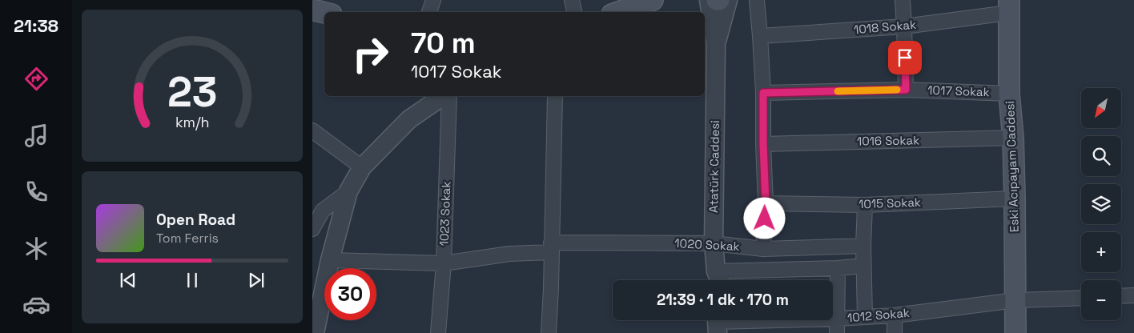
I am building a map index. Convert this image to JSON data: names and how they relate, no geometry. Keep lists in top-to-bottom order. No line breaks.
{"streets":{"main road":["Eski Acıpayam Caddesi"],"street":["1018 Sokak","1017 Sokak","1016 Sokak","Atatürk Caddesi","1015 Sokak","1023 Sokak","1020 Sokak","1012 Sokak"]},"crossings":[["1018 Sokak","Eski Acıpayam Caddesi"],["1017 Sokak","Eski Acıpayam Caddesi"],["1016 Sokak","Eski Acıpayam Caddesi"],["Atatürk Caddesi","1020 Sokak"],["Eski Acıpayam Caddesi","1015 Sokak"],["Eski Acıpayam Caddesi","1012 Sokak"],["1023 Sokak","1020 Sokak"]],"north":"bottom left","page":{"tabs":"21:38","turn":["70 m","1017 Sokak"],"map_buttons":["+","−"],"song":["Open Road","Tom Ferris"],"limit":"30","trip":"21:39 · 1 dk · 170 m","gauge":["23","km/h"]}}
